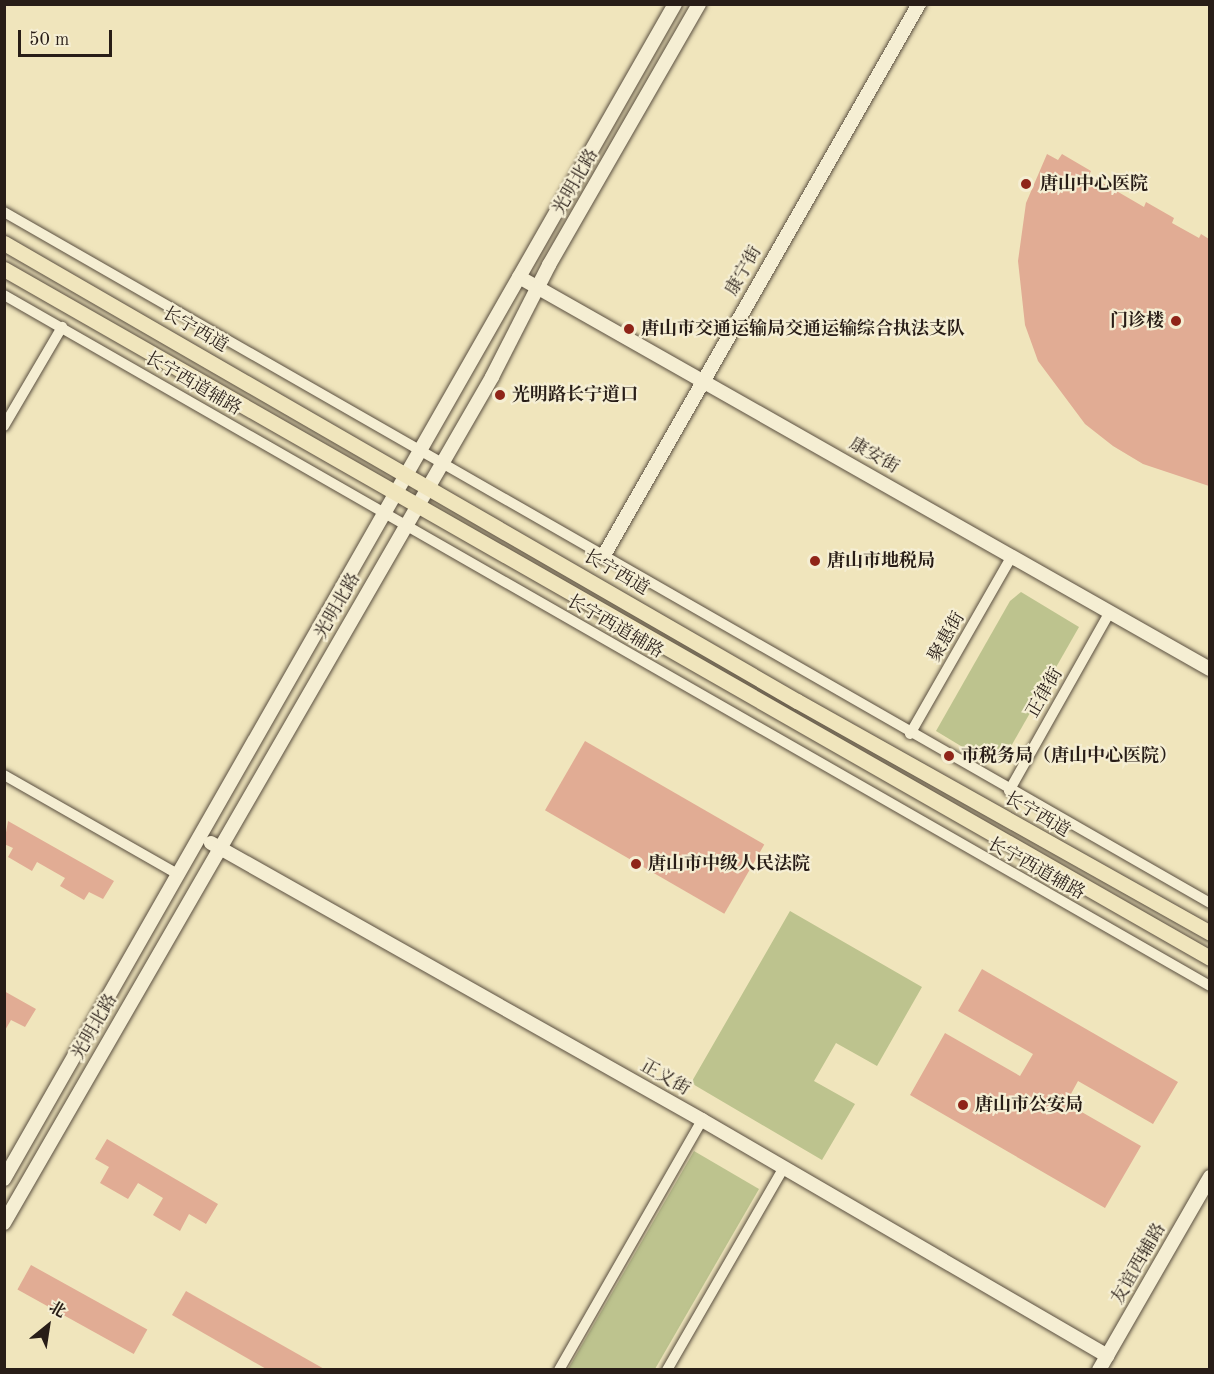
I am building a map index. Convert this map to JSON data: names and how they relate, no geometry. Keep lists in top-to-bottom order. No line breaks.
{"streets":{"main road":["光明北路","康宁街","长宁西道","康安街","正义街","友谊西辅路"],"street":["长宁西道辅路","聚惠街","正律街"]},"crossings":[["光明北路","长宁西道"],["光明北路","长宁西道辅路"],["光明北路","康安街"],["光明北路","正义街"],["康宁街","康安街"],["康安街","聚惠街"],["康安街","正律街"],["正义街","友谊西辅路"]],"places":["唐山中心医院","门诊楼","唐山市交通运输局交通运输综合执法支队","光明路长宁道口","唐山市地税局","市税务局（唐山中心医院）","唐山市中级人民法院","唐山市公安局"],"scale_bar":"50 m","north":"top right"}
